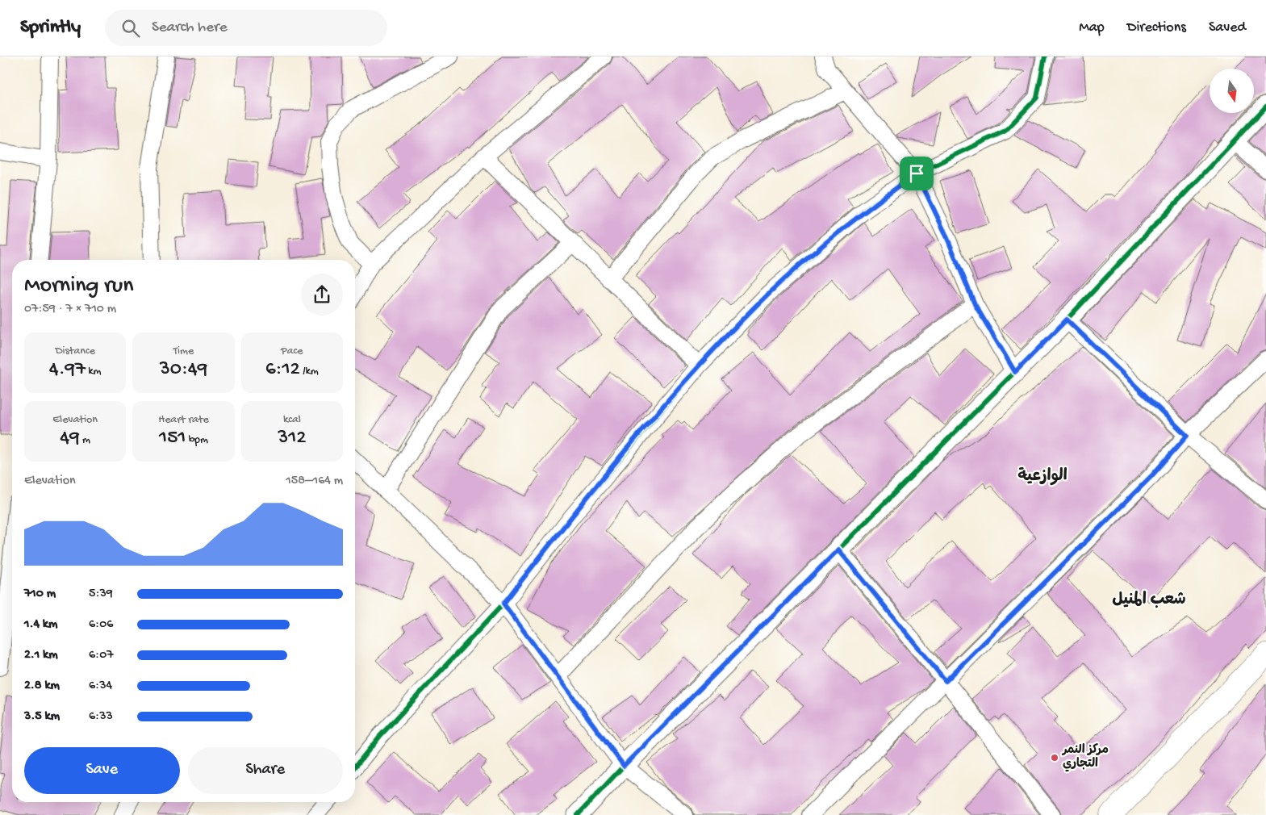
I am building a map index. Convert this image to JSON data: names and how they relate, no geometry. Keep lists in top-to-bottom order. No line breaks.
{"districts":["الوازعية","شعب المنيل"],"places":["مركز النمر التجاري"],"north":"bottom","page":{"header":"Sprintly","search":"Search here","nav":["Map","Directions","Saved"],"heading":["Morning run","07:59 · 7 × 710 m"],"stats":[["Distance","4.97 km"],["Time","30:49"],["Pace","6:12 /km"],["Elevation","49 m"],["Heart rate","151 bpm"],["kcal","312"]],"chart":["Elevation","158–164 m"],"list":[{"name":"710 m","note":"5:39"},{"name":"1.4 km","note":"6:06"},{"name":"2.1 km","note":"6:07"},{"name":"2.8 km","note":"6:34"},{"name":"3.5 km","note":"6:33"}],"buttons":["Save","Share"]}}
